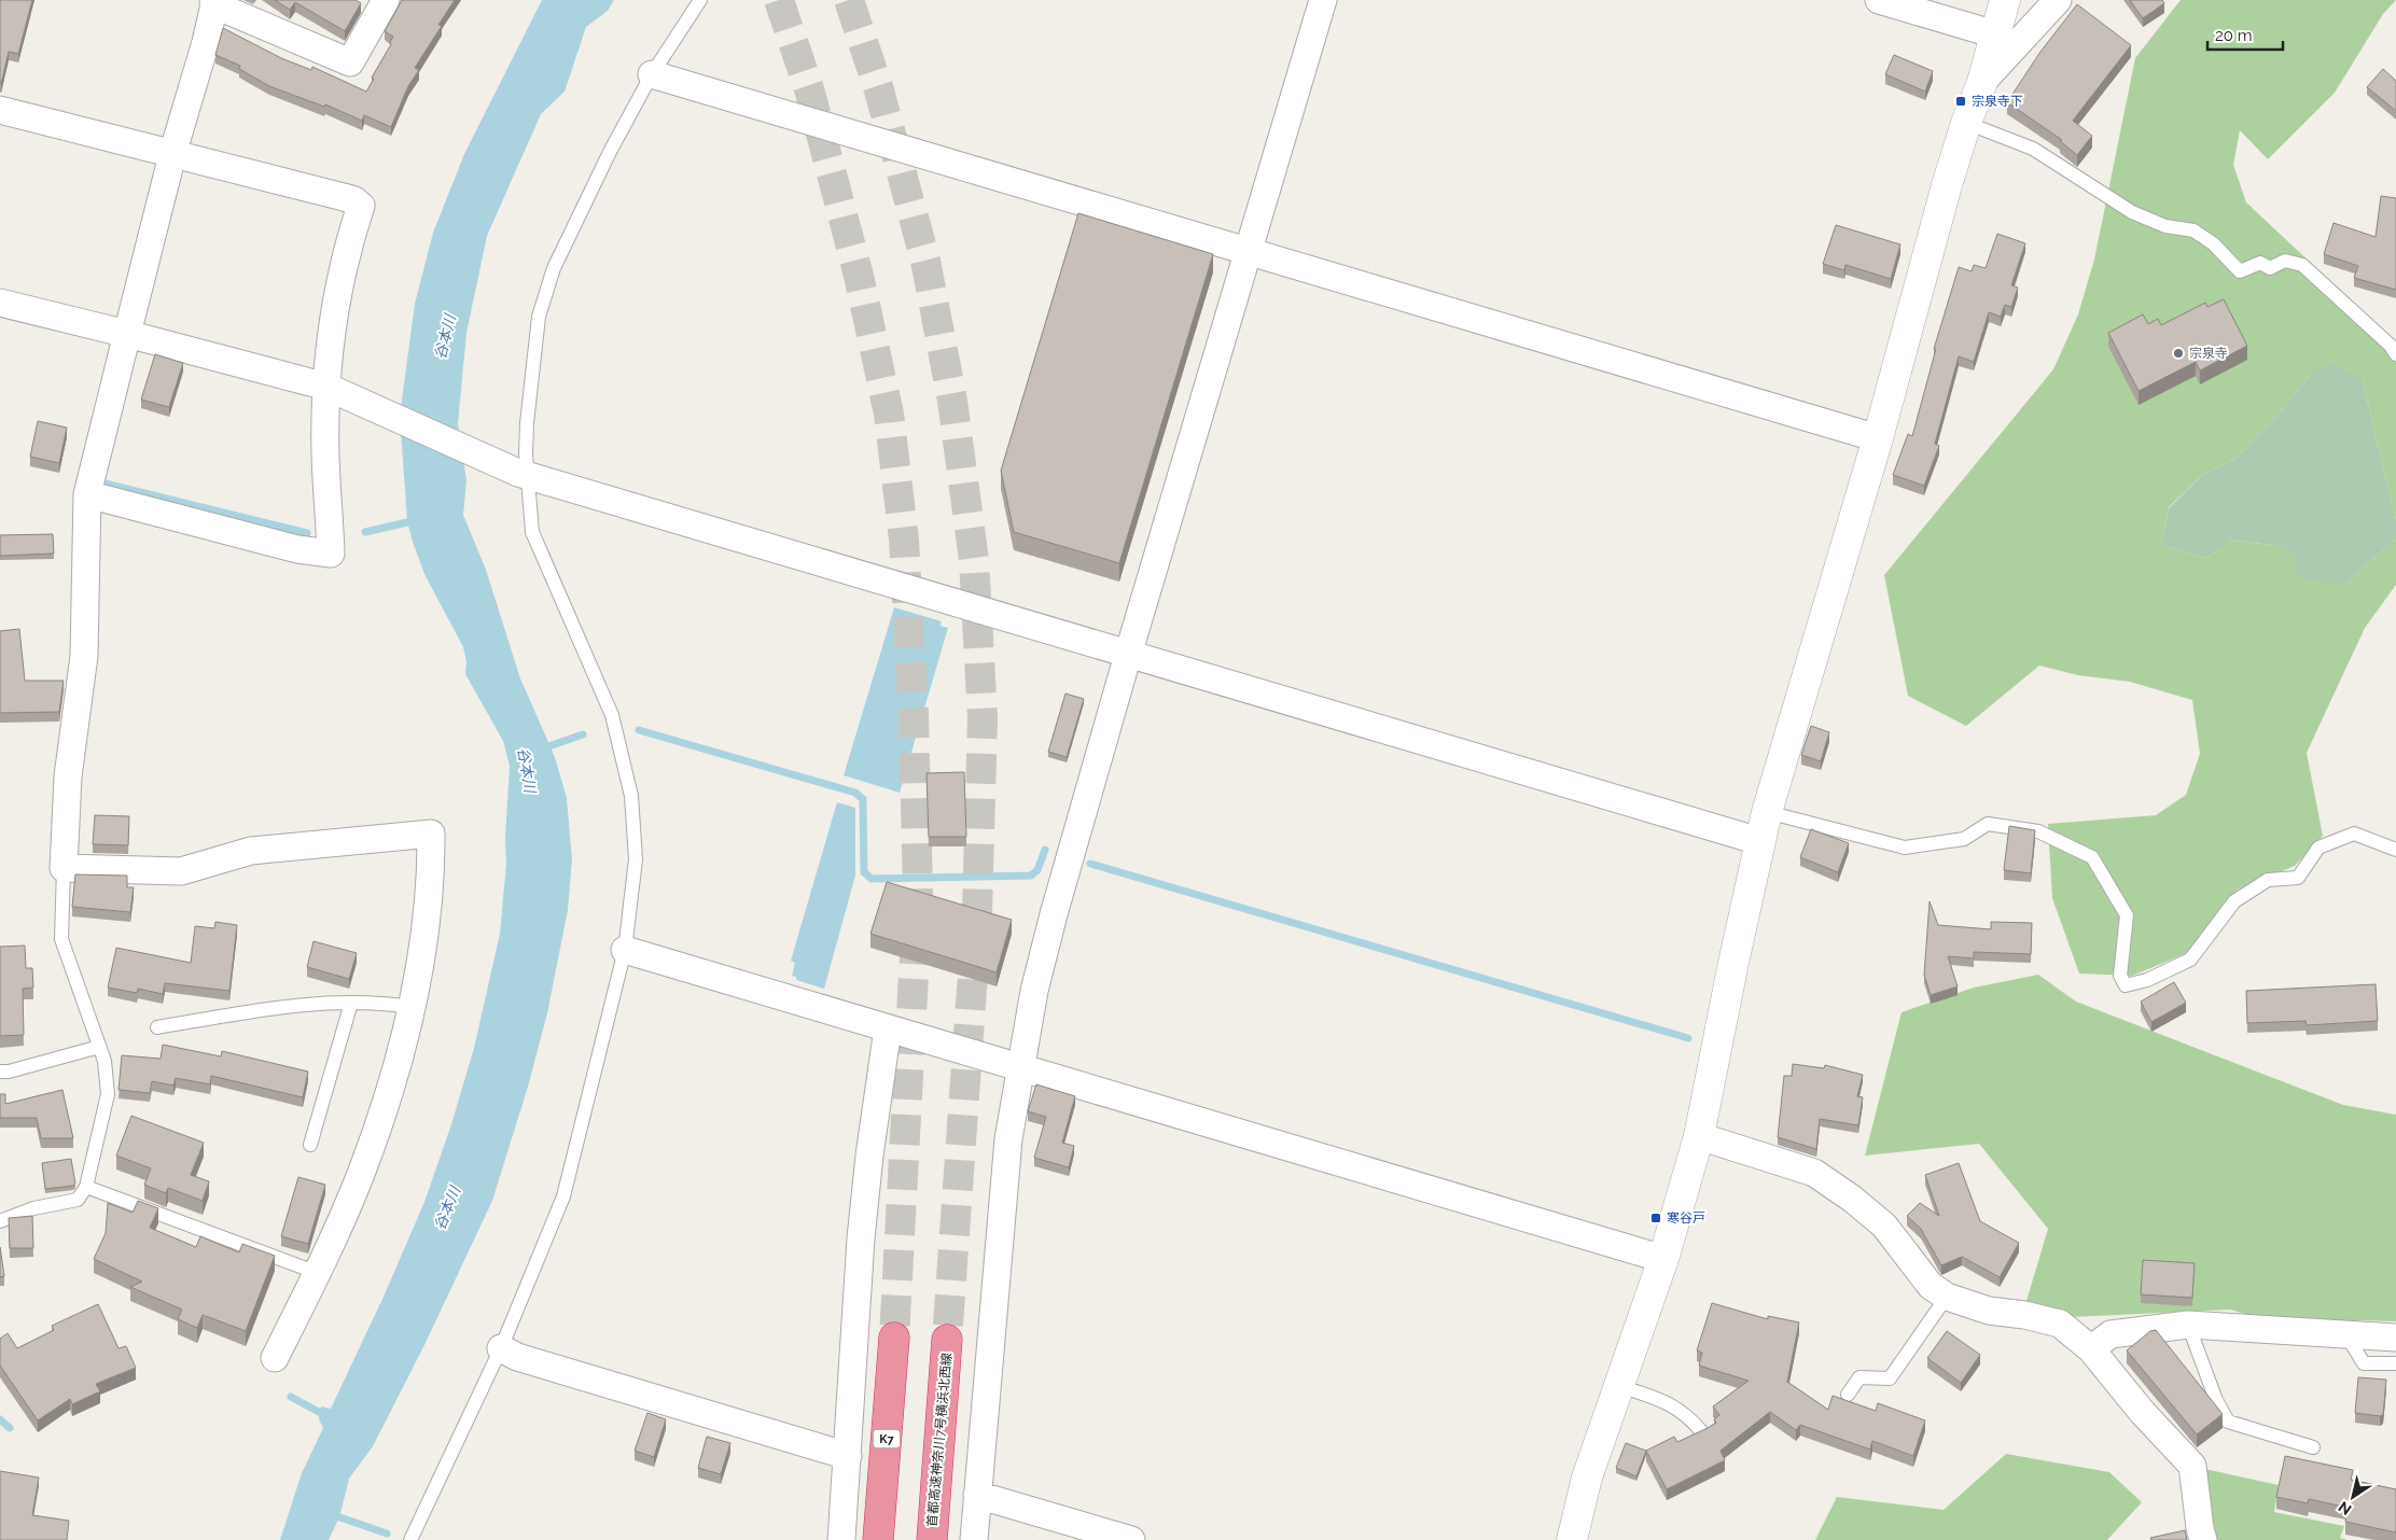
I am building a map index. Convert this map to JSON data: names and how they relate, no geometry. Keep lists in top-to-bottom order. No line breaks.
{"streets":{"highway":["K7","首都高速神奈川7号横浜北西線"]},"water":["谷本川"],"places":{"transit":["宗泉寺下","寒谷戸"],"other":["宗泉寺"]},"scale_bar":"20 m","north":"bottom left"}
